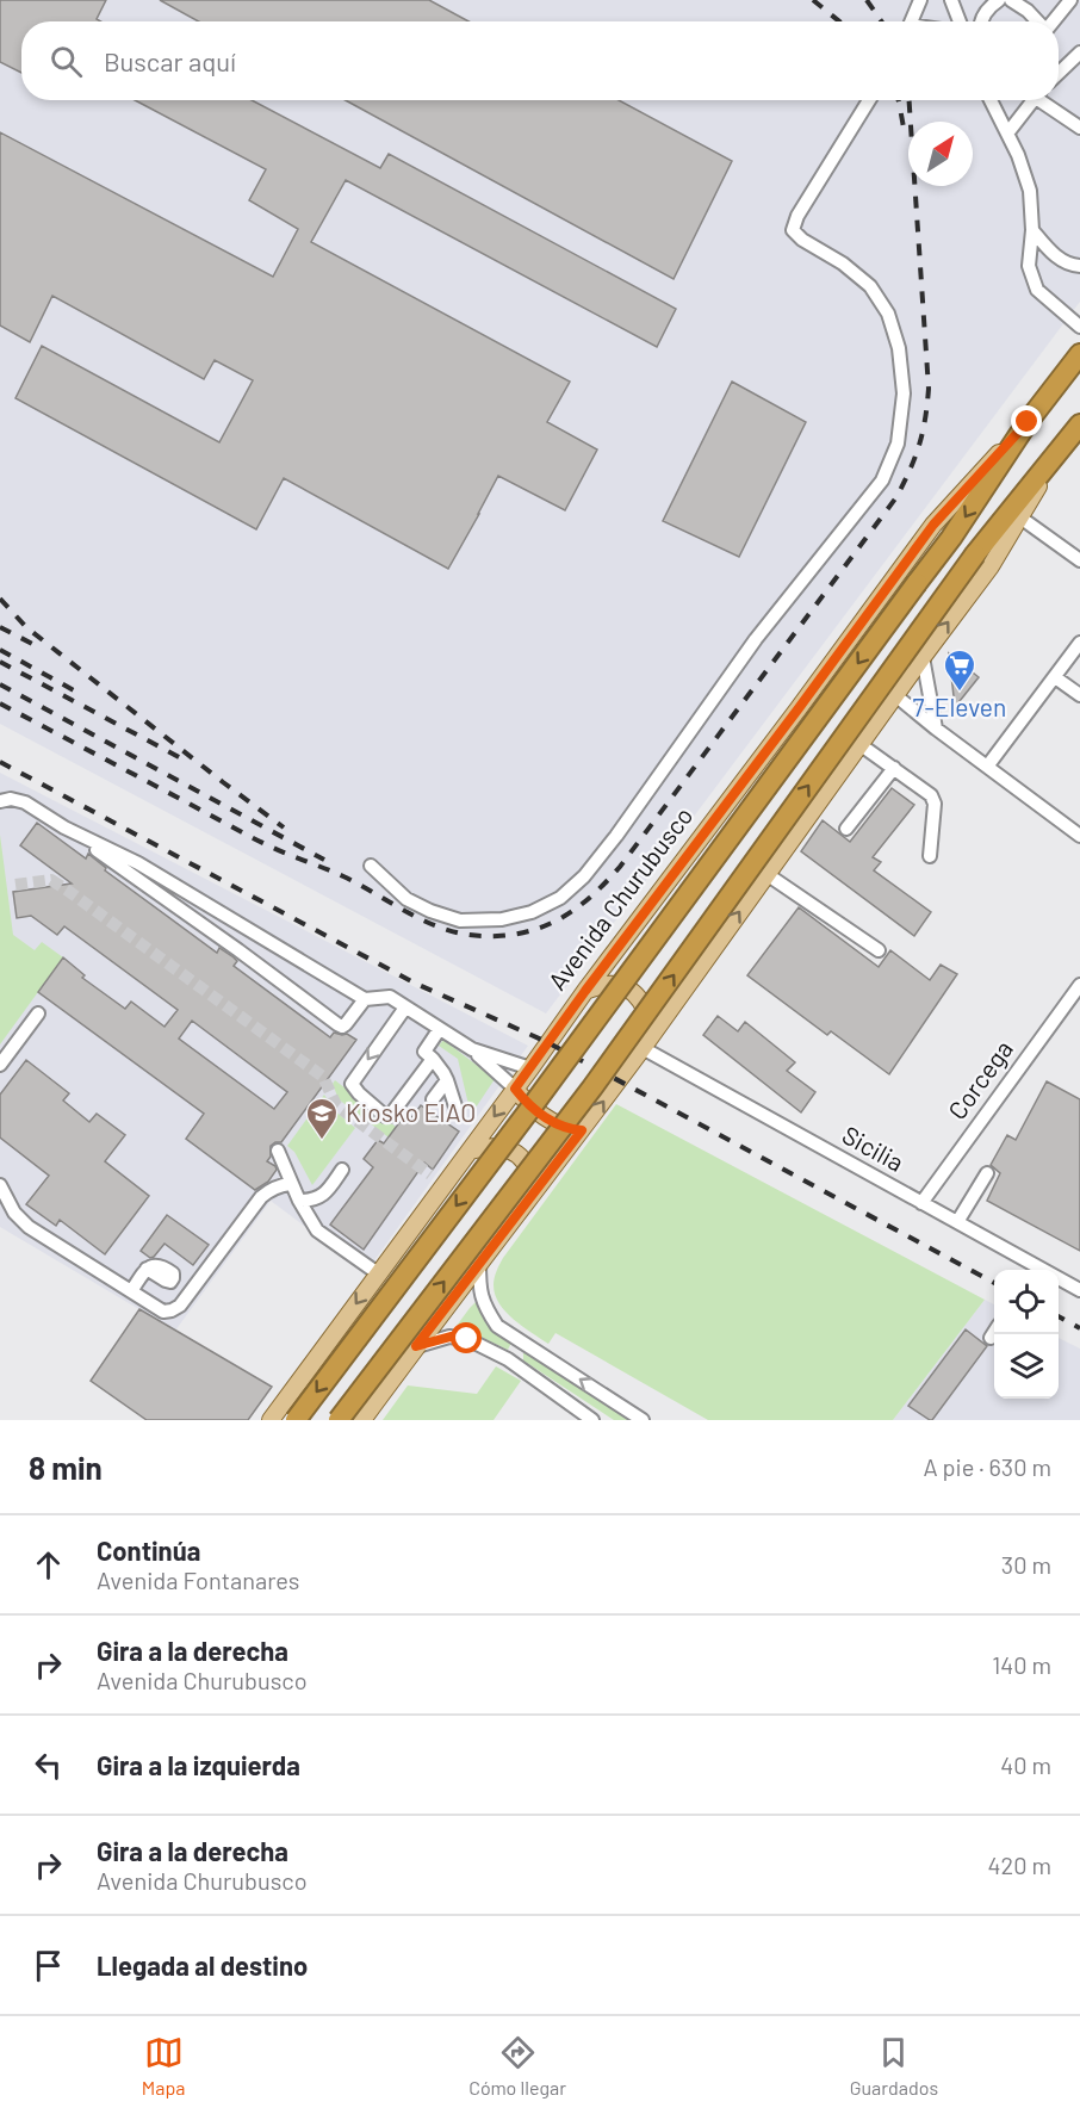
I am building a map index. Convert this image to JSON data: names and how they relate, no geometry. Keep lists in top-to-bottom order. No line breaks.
{"streets":{"highway":["Avenida Churubusco"],"street":["Corcega","Sicilia"]},"crossings":[["Corcega","Sicilia"]],"places":{"supermarket":["7-Eleven"],"school or university":["Kiosko EIAO"]},"north":"top right","page":{"search":"Buscar aquí","heading":["8 min","A pie · 630 m"],"list":[["Continúa","Avenida Fontanares","30 m"],["Gira a la derecha","Avenida Churubusco","140 m"],["Gira a la izquierda","40 m"],["Gira a la derecha","Avenida Churubusco","420 m"],"Llegada al destino"],"nav":["Mapa","Cómo llegar","Guardados"]}}
